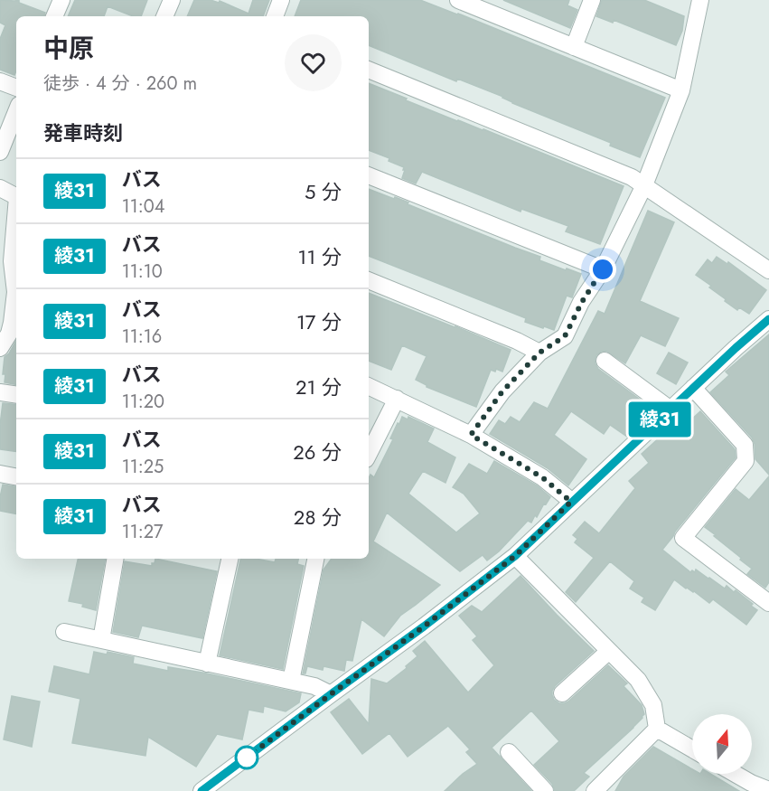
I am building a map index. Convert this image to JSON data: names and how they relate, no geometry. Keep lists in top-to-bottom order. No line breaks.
{"lines":["bus line 綾31"],"north":"top","page":{"on_map":"綾31","heading":[["中原","徒歩 · 4 分 · 260 m"],"発車時刻"],"list":[{"mark":"綾31","name":"バス","note":"11:04","value":"5 分"},{"mark":"綾31","name":"バス","note":"11:10","value":"11 分"},{"mark":"綾31","name":"バス","note":"11:16","value":"17 分"},{"mark":"綾31","name":"バス","note":"11:20","value":"21 分"},{"mark":"綾31","name":"バス","note":"11:25","value":"26 分"},{"mark":"綾31","name":"バス","note":"11:27","value":"28 分"}]}}
